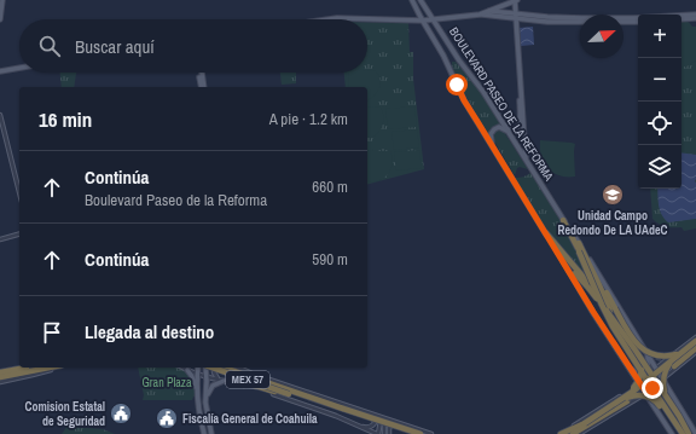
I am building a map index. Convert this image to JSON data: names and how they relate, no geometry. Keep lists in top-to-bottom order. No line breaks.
{"streets":{"highway":["BOULEVARD PASEO DE LA REFORMA","MEX 57"]},"parks":["Gran Plaza"],"places":{"school or university":["Unidad Campo Redondo De LA UAdeC"],"public building":["Comision Estatal de Seguridad","Fiscalía General de Coahuila"]},"north":"top right","page":{"map_buttons":["+","−"],"search":"Buscar aquí","heading":["16 min","A pie · 1.2 km"],"list":[["Continúa","Boulevard Paseo de la Reforma","660 m"],["Continúa","590 m"],"Llegada al destino"]}}
